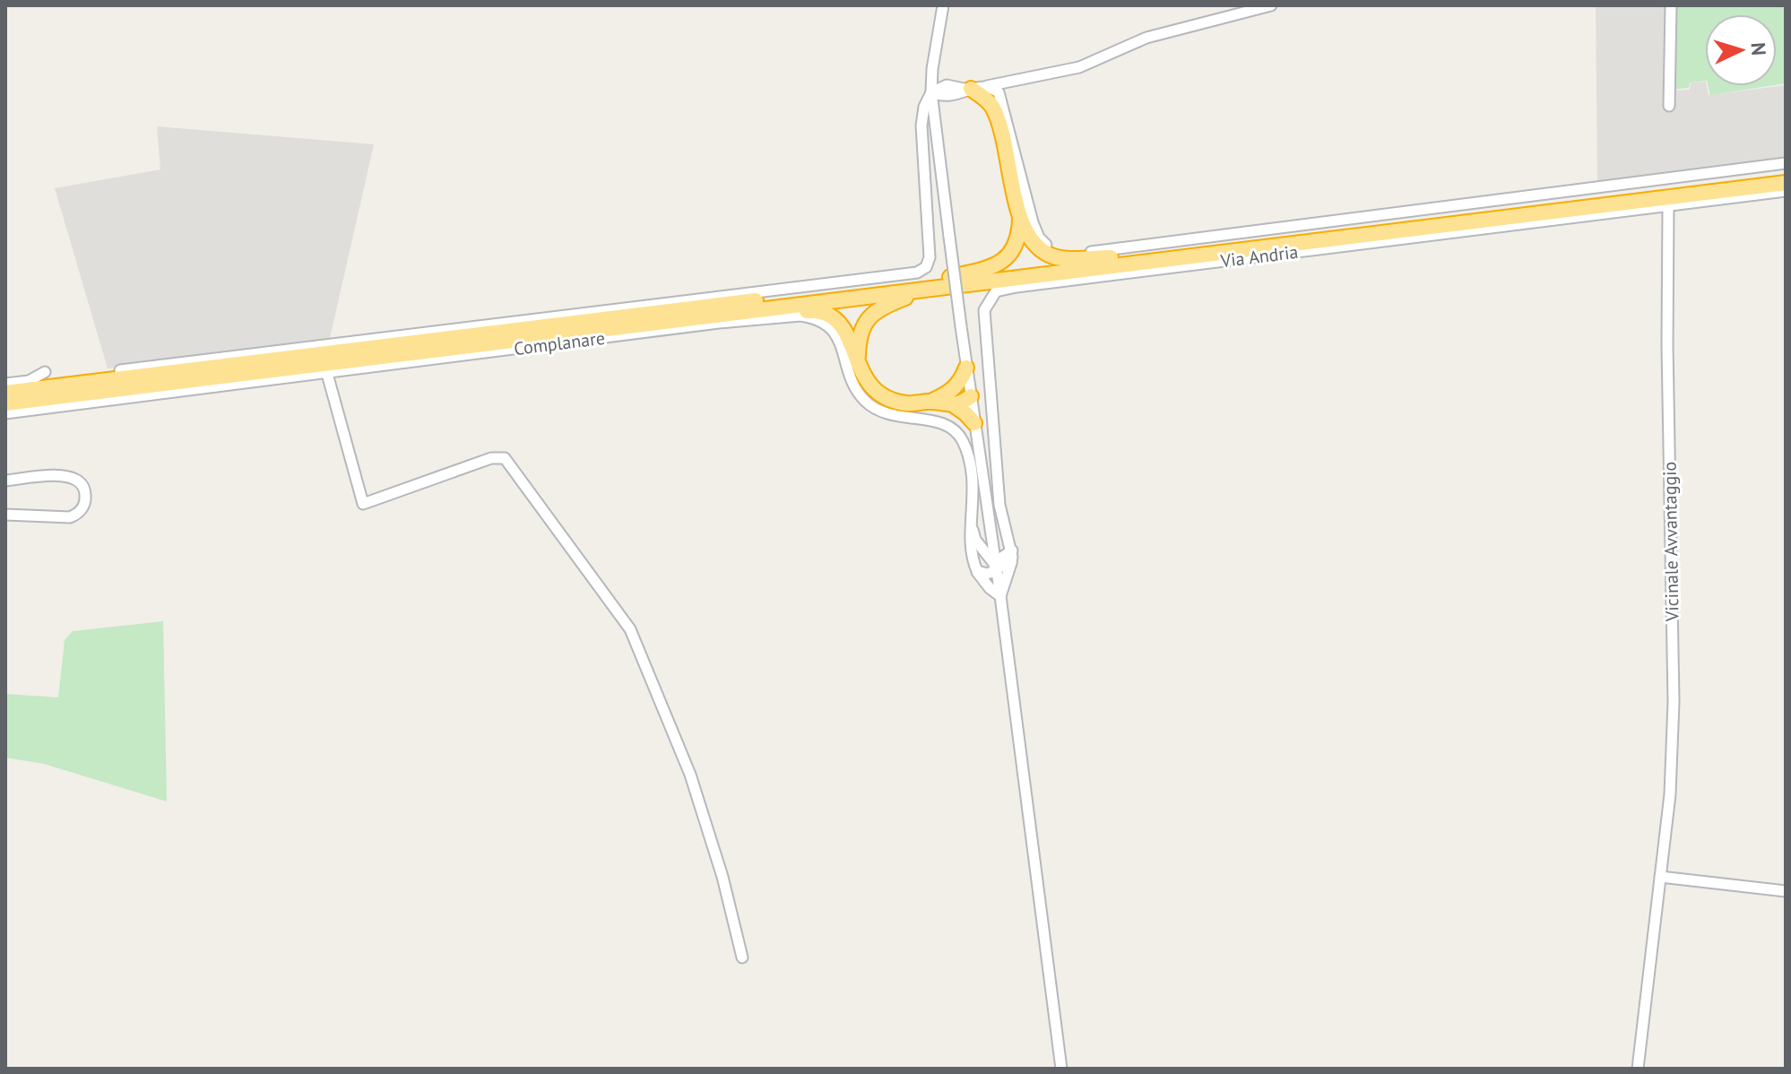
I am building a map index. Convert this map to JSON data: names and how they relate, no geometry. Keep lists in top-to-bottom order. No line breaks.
{"streets":{"street":["Via Andria","Complanare","Vicinale Avvantaggio"]},"crossings":[["Via Andria","Vicinale Avvantaggio"]],"north":"right"}
